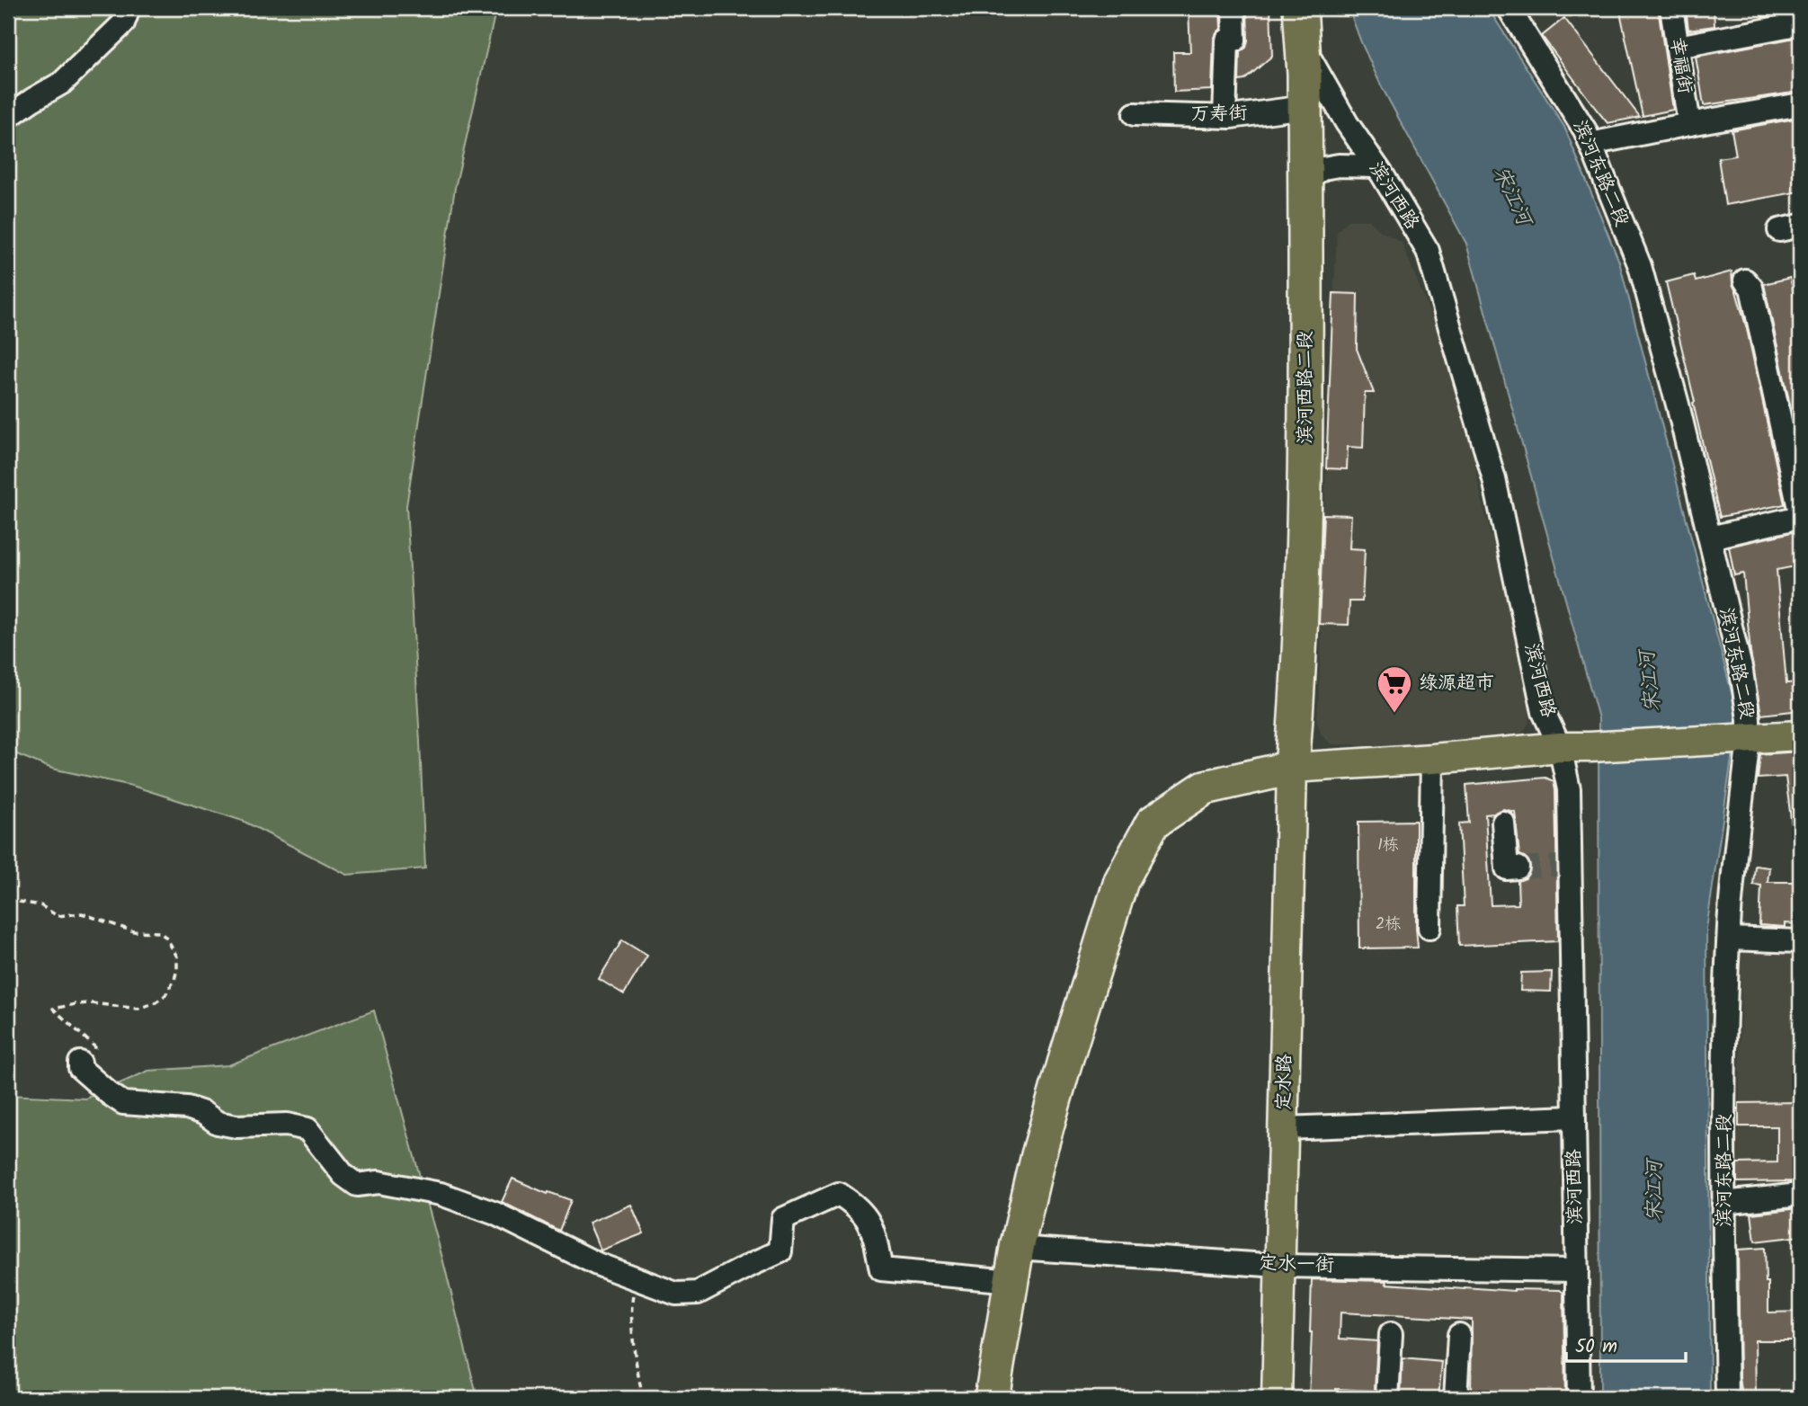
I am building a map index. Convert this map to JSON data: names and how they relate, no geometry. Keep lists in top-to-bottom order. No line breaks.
{"streets":{"highway":["滨河西路二段"],"main road":["定水路"],"street":["幸福街","万寿街","滨河东路二段","滨河西路","定水一街"]},"crossings":[["万寿街","滨河西路二段"],["滨河西路","滨河西路二段"],["滨河西路","定水一街"],["滨河西路二段","定水路"],["定水路","定水一街"]],"water":["宋江河"],"places":{"supermarket":["绿源超市"]},"house_numbers":["1栋","2栋"],"scale_bar":"50 m"}
